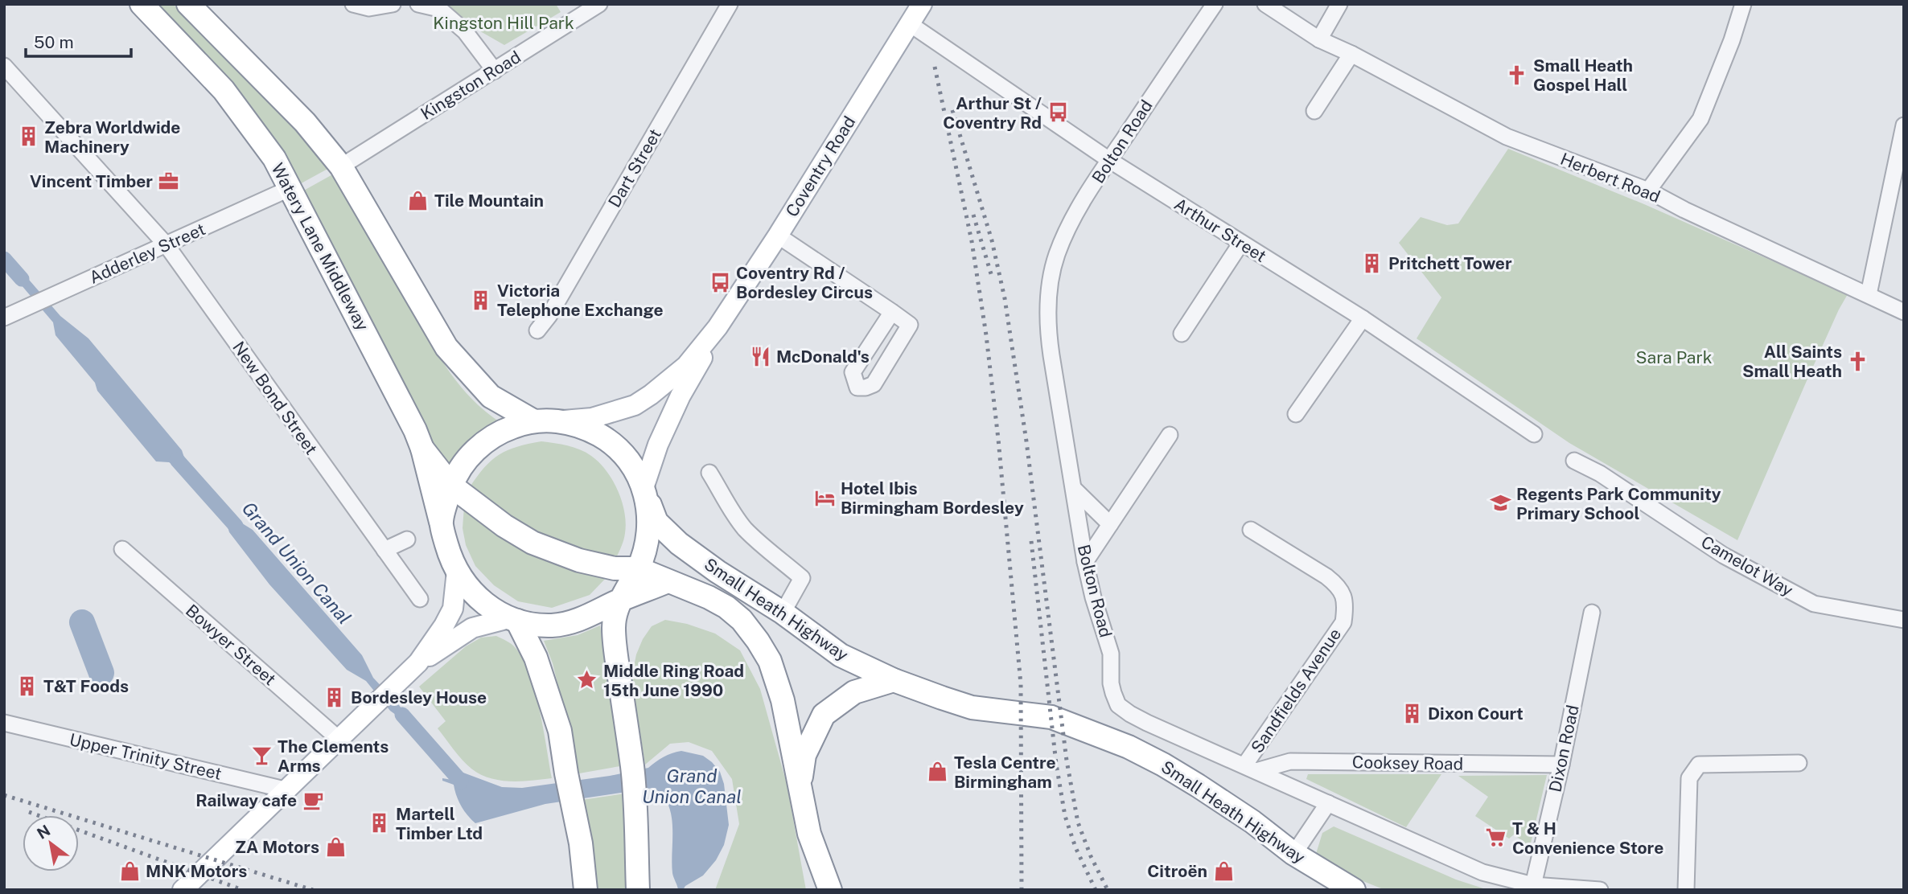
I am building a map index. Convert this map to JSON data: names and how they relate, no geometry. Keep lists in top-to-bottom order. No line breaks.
{"streets":{"highway":["Watery Lane Middleway","Small Heath Highway"],"main road":["Coventry Road"],"street":["Kingston Road","Bolton Road","Dart Street","Herbert Road","Arthur Street","Adderley Street","New Bond Street","Camelot Way","Bowyer Street","Sandfields Avenue","Dixon Road","Upper Trinity Street","Cooksey Road"]},"crossings":[["Bolton Road","Arthur Street"],["Bolton Road","Sandfields Avenue"],["Bolton Road","Dixon Road"],["Bolton Road","Cooksey Road"],["Coventry Road","Arthur Street"],["Coventry Road","Small Heath Highway"],["Watery Lane Middleway","Adderley Street"],["Adderley Street","New Bond Street"],["Sandfields Avenue","Cooksey Road"],["Dixon Road","Cooksey Road"]],"water":["Grand Union Canal"],"parks":["Kingston Hill Park","Sara Park"],"places":{"church":["Small Heath Gospel Hall","All Saints Small Heath"],"bus stop":["Arthur St / Coventry Rd","Coventry Rd / Bordesley Circus"],"building":["Zebra Worldwide Machinery","Pritchett Tower","Victoria Telephone Exchange","T&T Foods","Bordesley House","Dixon Court","Martell Timber Ltd"],"office":["Vincent Timber"],"shop":["Tile Mountain","Tesla Centre Birmingham","ZA Motors","MNK Motors","Citroën"],"restaurant":["McDonald's"],"hotel":["Hotel Ibis Birmingham Bordesley"],"school or university":["Regents Park Community Primary School"],"place":["Middle Ring Road 15th June 1990"],"bar":["The Clements Arms"],"cafe":["Railway cafe"],"supermarket":["T & H Convenience Store"]},"scale_bar":"50 m","north":"top left"}
